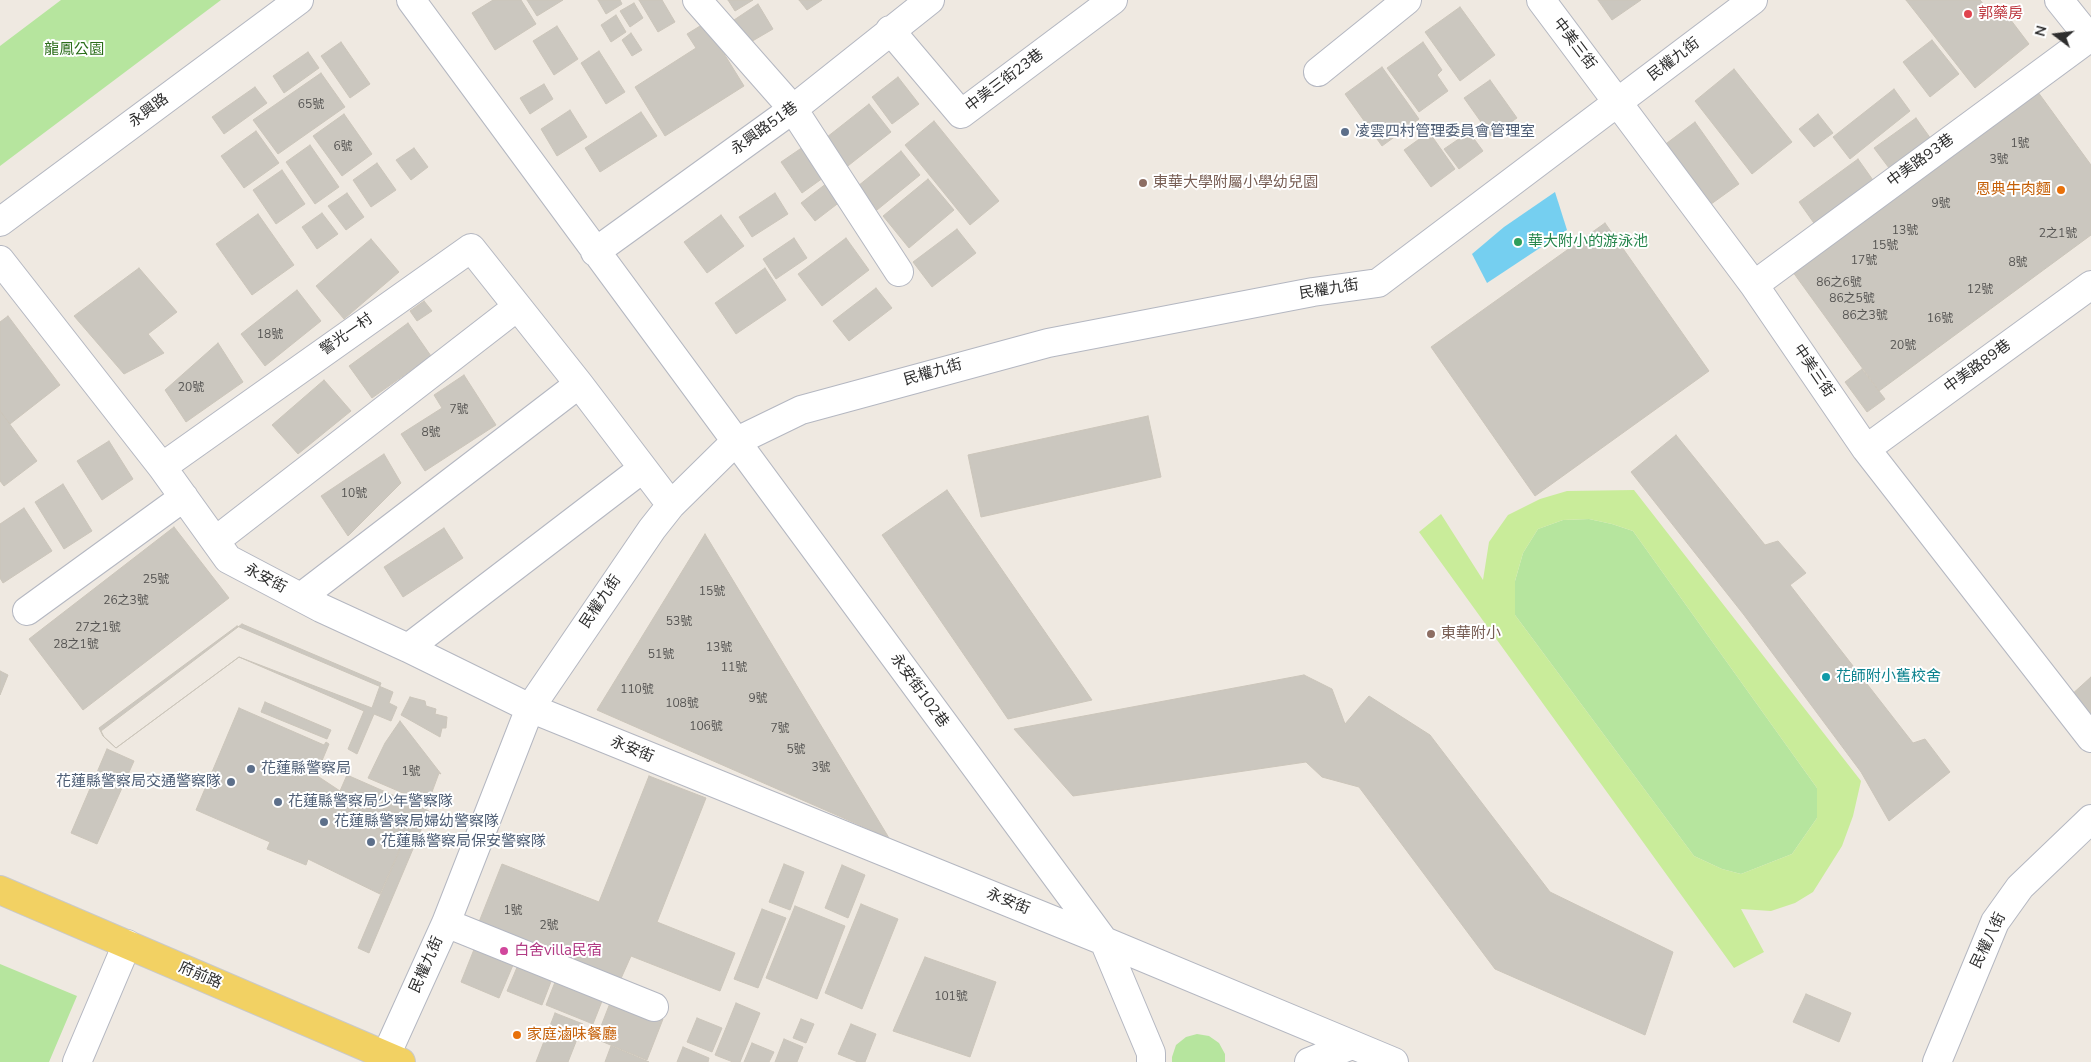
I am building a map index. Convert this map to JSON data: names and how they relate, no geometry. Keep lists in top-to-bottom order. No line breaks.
{"streets":{"main road":["府前路"],"street":["中美三街","民權九街","中美三街23巷","永興路","永興路51巷","中美路93巷","警光一村","中美路89巷","永安街","永安街102巷","民權八街"]},"crossings":[["中美三街","民權九街"],["中美三街","中美路93巷"],["中美三街","中美路89巷"],["民權九街","警光一村"],["民權九街","永安街"],["民權九街","永安街102巷"],["民權九街","府前路"],["中美三街23巷","永興路51巷"],["警光一村","永安街"],["永安街","永安街102巷"]],"parks":["龍鳳公園"],"places":["郭藥房","凌雲四村管理委員會管理室","東華大學附屬小學幼兒園","恩典牛肉麵","華大附小的游泳池","東華附小","花師附小舊校舍","花蓮縣警察局","花蓮縣警察局交通警察隊","花蓮縣警察局少年警察隊","花蓮縣警察局婦幼警察隊","花蓮縣警察局保安警察隊","白舍villa民宿","家庭滷味餐廳"],"house_numbers":["65號","1號","6號","3號","9號","13號","2之1號","15號","17號","8號","86之6號","12號","86之5號","86之3號","16號","18號","20號","20號","7號","8號","10號","25號","15號","26之3號","53號","27之1號","28之1號","13號","51號","11號","110號","9號","108號","106號","7號","5號","3號","1號","1號","2號","101號"],"north":"left"}
